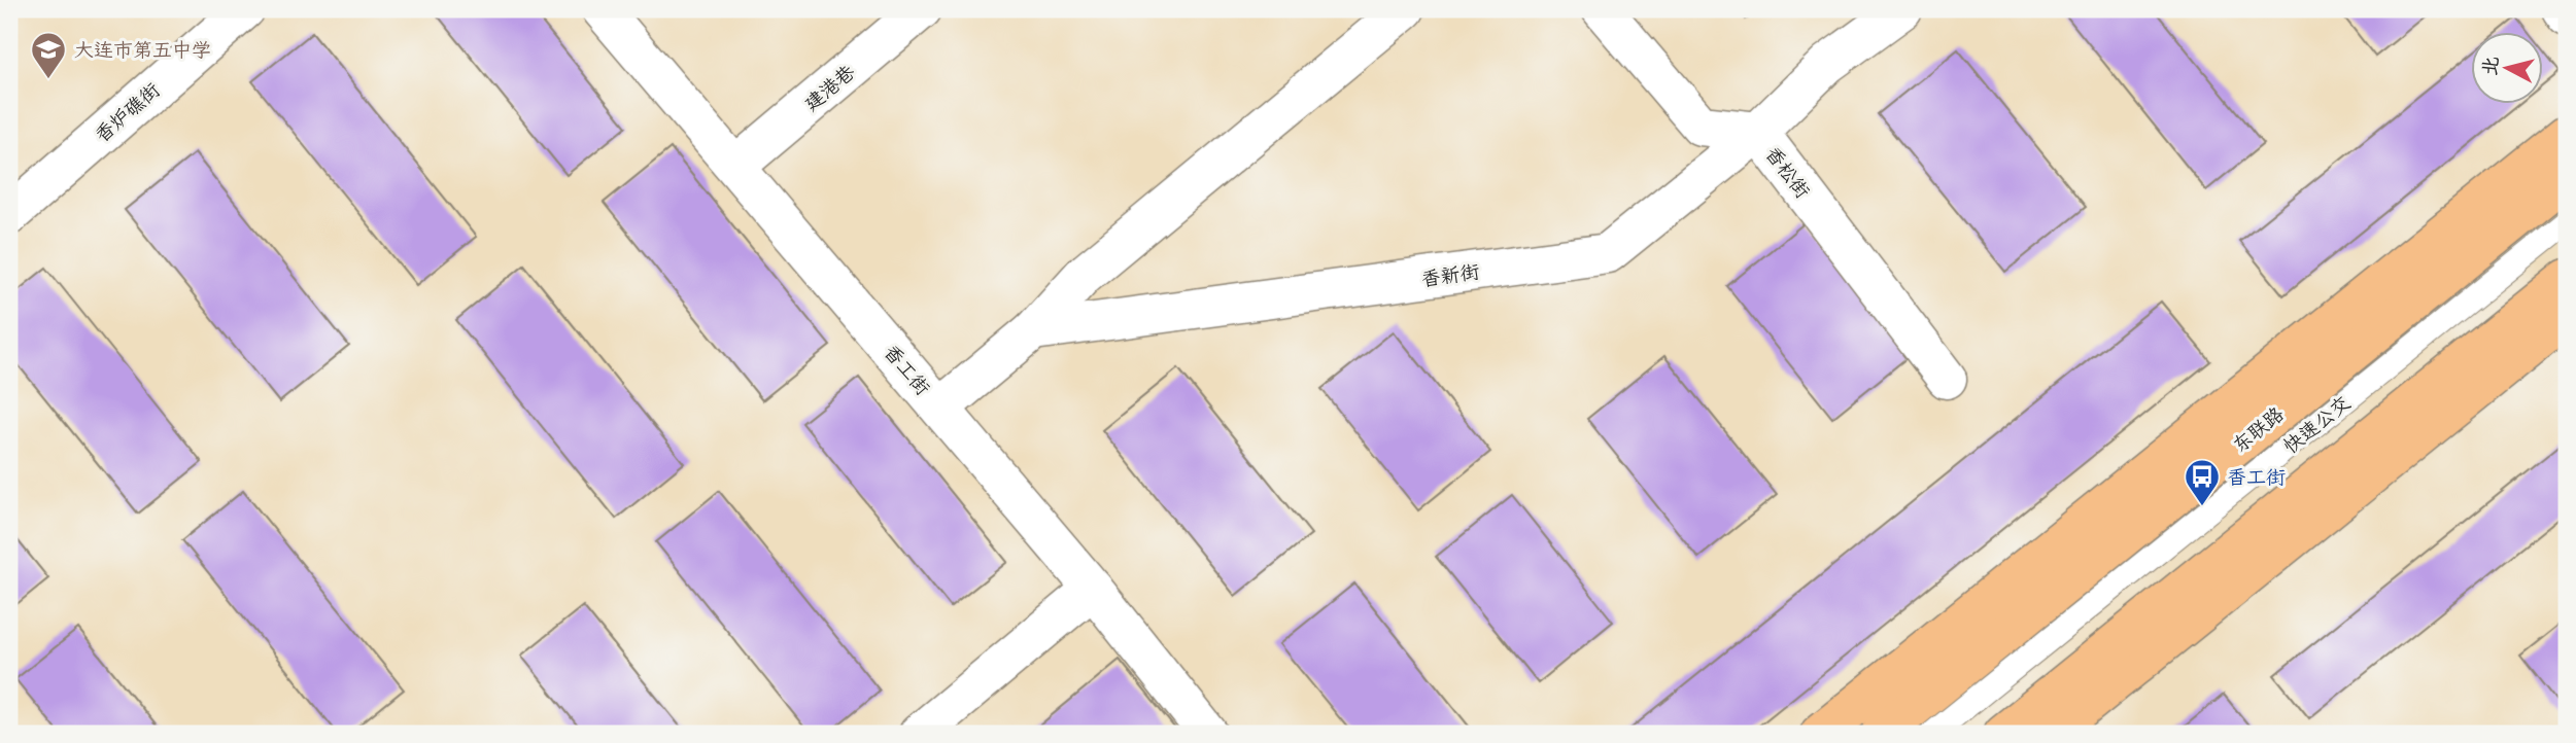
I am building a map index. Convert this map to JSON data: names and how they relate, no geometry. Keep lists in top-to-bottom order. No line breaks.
{"streets":{"main road":["东联路"],"street":["建港巷","香炉礁街","香松街","香新街","香工街"],"lane":["快速公交"]},"crossings":[["建港巷","香工街"],["香松街","香新街"]],"places":{"school or university":["大连市第五中学"],"bus stop":["香工街"]},"north":"left"}
